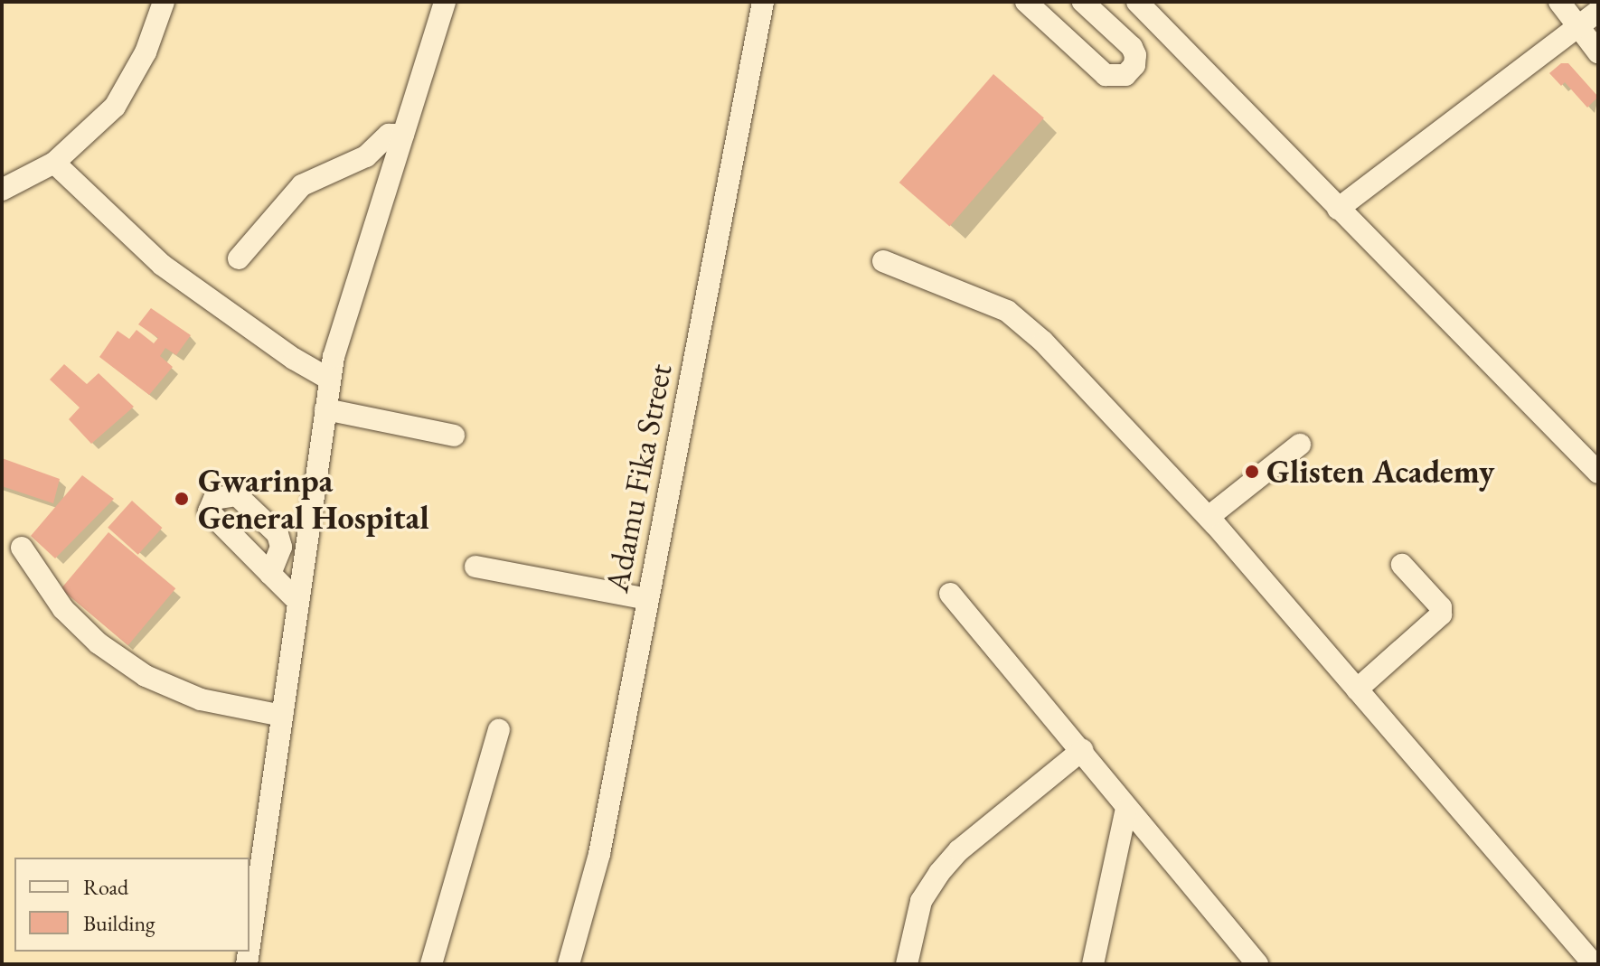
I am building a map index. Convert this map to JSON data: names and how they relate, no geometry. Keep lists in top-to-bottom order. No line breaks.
{"streets":{"street":["Adamu Fika Street"]},"places":["Glisten Academy","Gwarinpa General Hospital"],"legend":["Road","Building"]}
